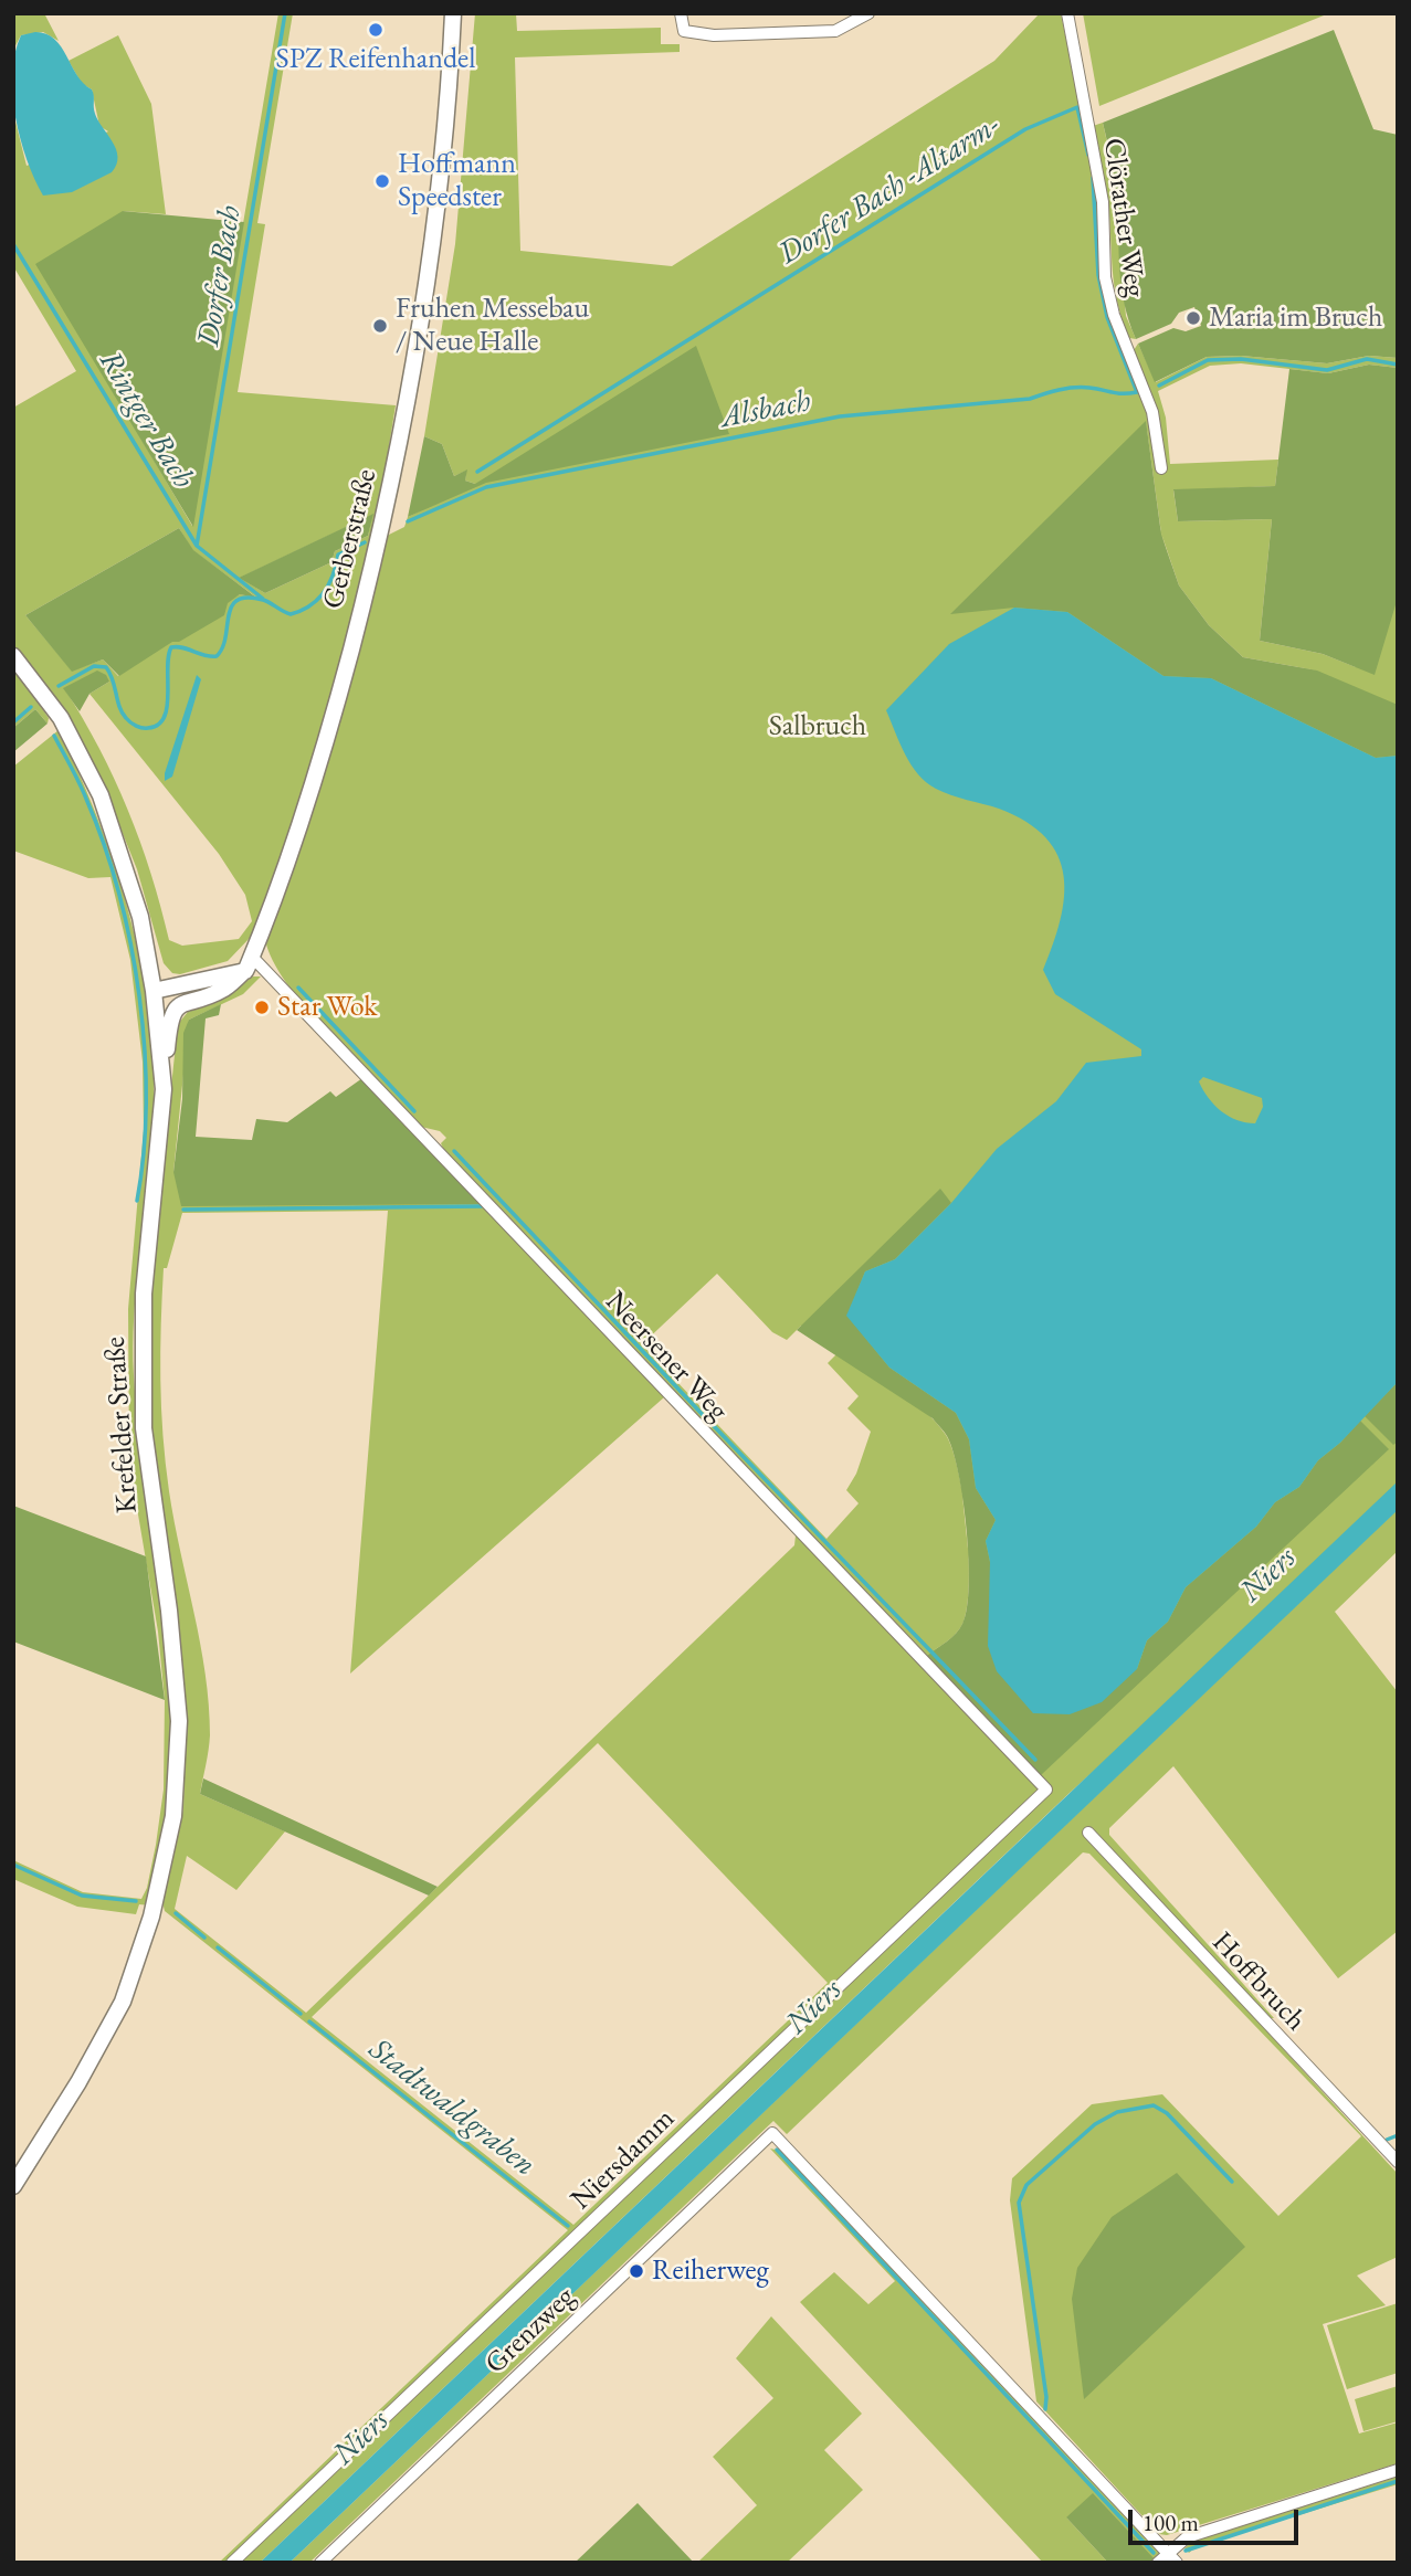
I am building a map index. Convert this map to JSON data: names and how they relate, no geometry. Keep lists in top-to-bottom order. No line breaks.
{"streets":{"main road":["Gerberstraße","Krefelder Straße"],"street":["Clörather Weg","Neersener Weg","Hoffbruch","Niersdamm","Grenzweg"]},"crossings":[["Gerberstraße","Neersener Weg"],["Neersener Weg","Niersdamm"]],"water":["Dorfer Bach -Altarm-","Dorfer Bach","Alsbach","Rintger Bach","Niers","Stadtwaldgraben"],"parks":["Salbruch"],"places":["SPZ Reifenhandel","Hoffmann Speedster","Maria im Bruch","Fruhen Messebau / Neue Halle","Star Wok","Reiherweg"],"scale_bar":"100 m"}
